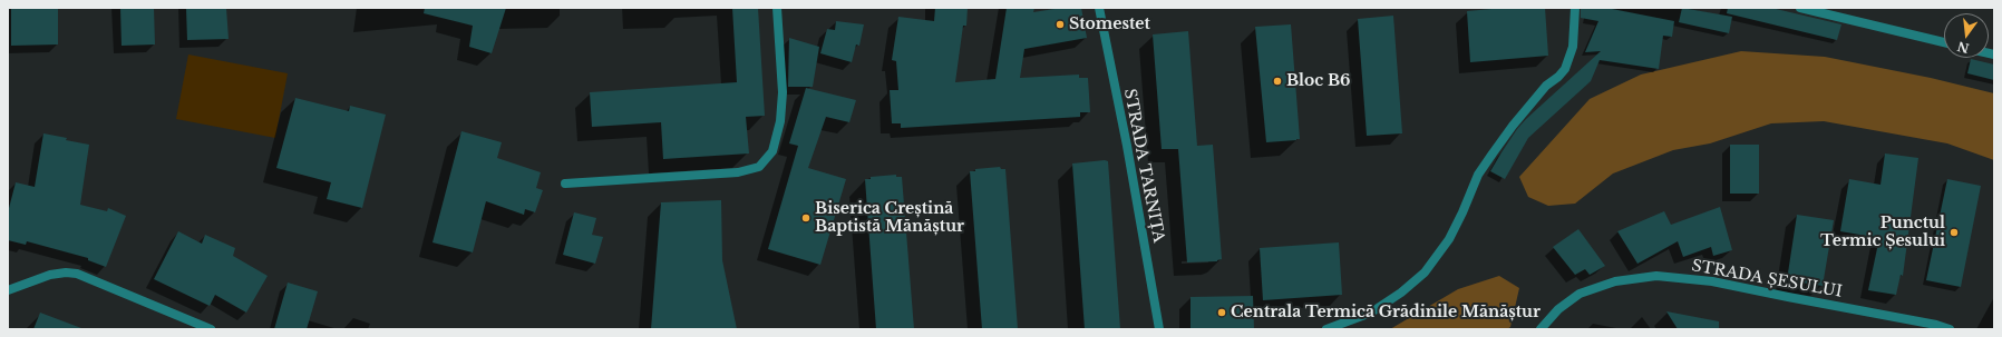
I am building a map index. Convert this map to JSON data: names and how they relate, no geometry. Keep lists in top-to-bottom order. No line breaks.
{"streets":{"street":["STRADA TARNIȚA","STRADA ȘESULUI"]},"places":["Stomestet","Bloc B6","Biserica Creștină Baptistă Mănăștur","Punctul Termic Șesului","Centrala Termică Grădinile Mănăștur"],"north":"bottom"}
